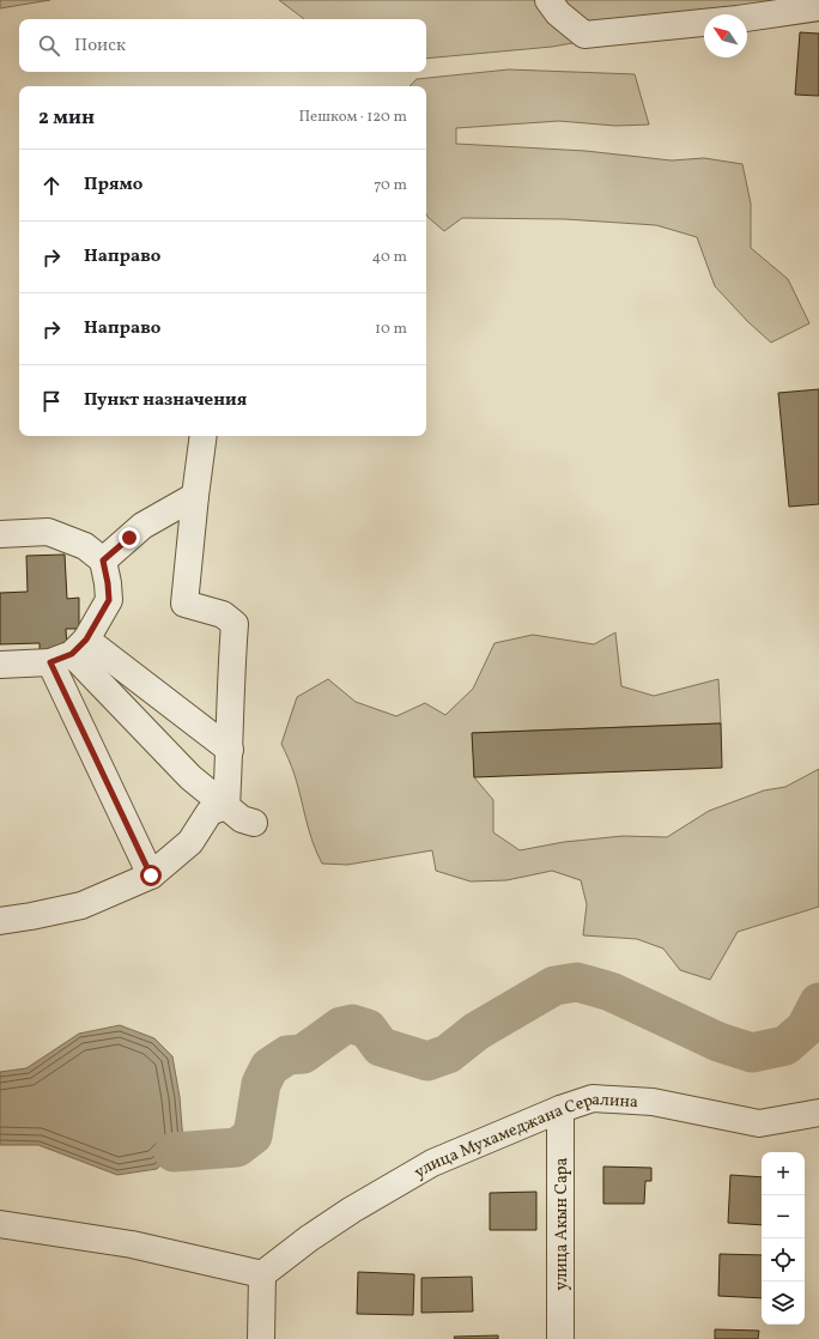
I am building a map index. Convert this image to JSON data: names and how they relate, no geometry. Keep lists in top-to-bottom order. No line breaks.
{"streets":{"street":["улица Мухамеджана Сералина","улица Акын Сара"]},"crossings":[["улица Мухамеджана Сералина","улица Акын Сара"]],"north":"top left","page":{"search":"Поиск","heading":["2 мин","Пешком · 120 m"],"list":[["Прямо","70 m"],["Направо","40 m"],["Направо","10 m"],"Пункт назначения"],"map_buttons":["+","−"]}}
